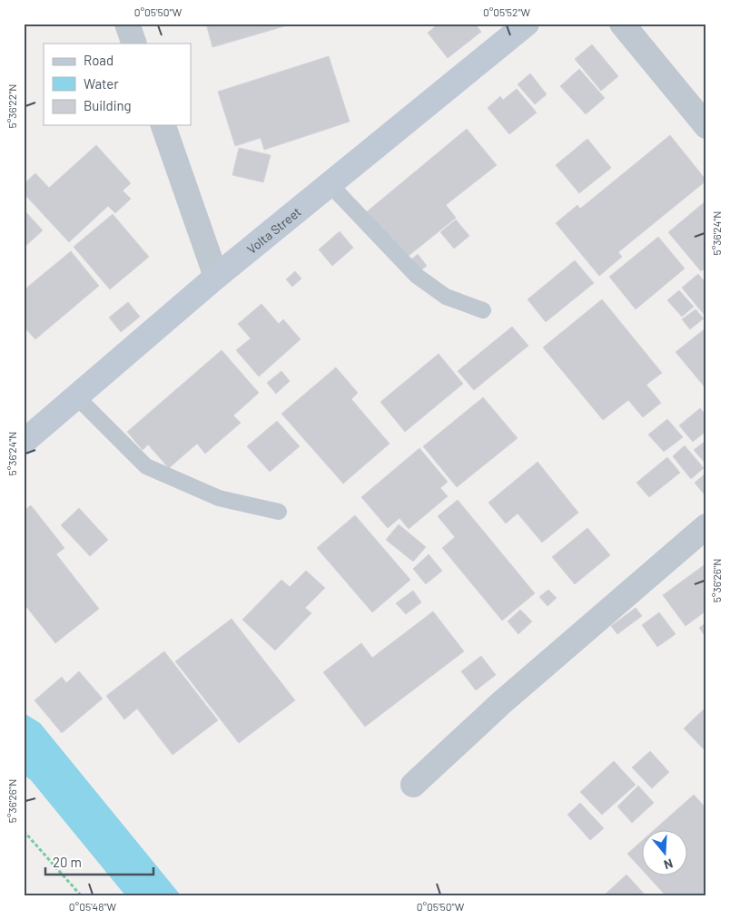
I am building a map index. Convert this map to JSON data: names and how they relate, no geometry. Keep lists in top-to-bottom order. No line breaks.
{"streets":{"street":["Volta Street"]},"legend":["Road","Water","Building"],"scale_bar":"20 m","north":"bottom","coordinates":["0°05'50\"W","0°05'52\"W","5°36'22\"N","5°36'24\"N","5°36'26\"N","0°05'48\"W"]}
